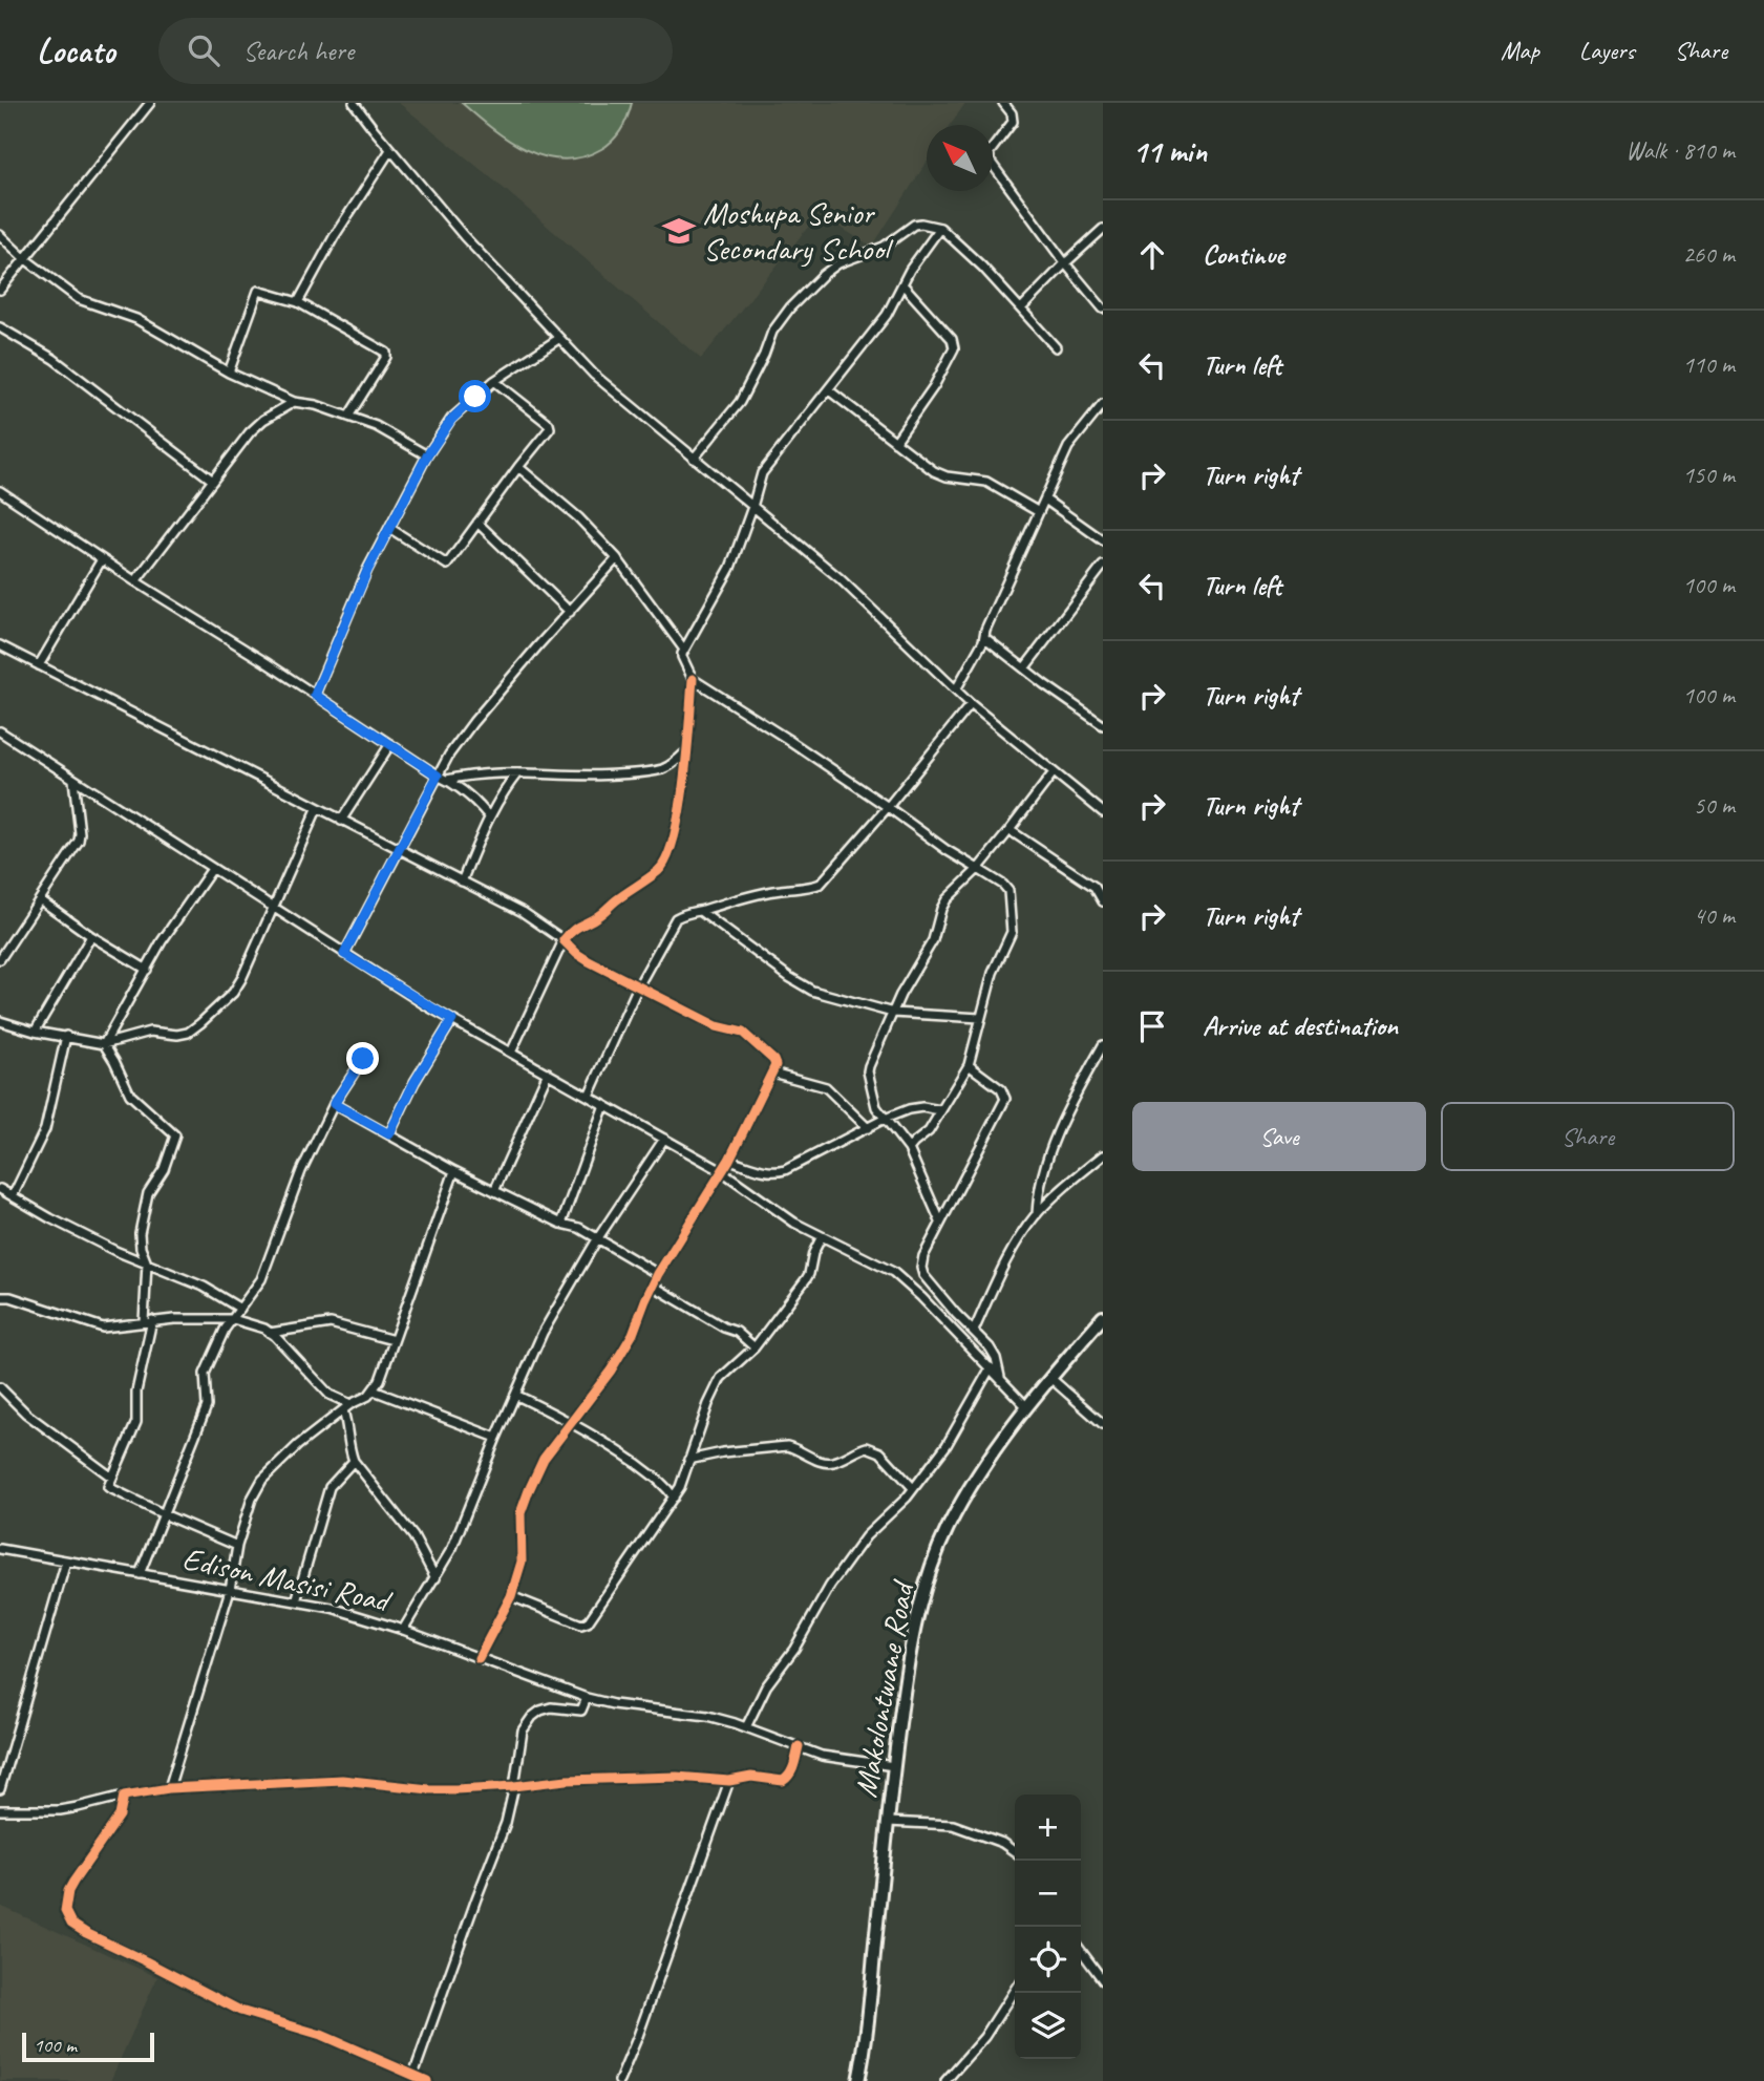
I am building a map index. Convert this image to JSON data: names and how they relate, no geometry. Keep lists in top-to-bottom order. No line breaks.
{"streets":{"main road":["Makolontwane Road"],"street":["Edison Masisi Road"]},"crossings":[["Edison Masisi Road","Makolontwane Road"]],"places":{"school or university":["Moshupa Senior Secondary School"]},"scale_bar":"100 m","north":"top left","page":{"header":"Locato","search":"Search here","nav":["Map","Layers","Share"],"heading":["11 min","Walk · 810 m"],"list":[["Continue","260 m"],["Turn left","110 m"],["Turn right","150 m"],["Turn left","100 m"],["Turn right","100 m"],["Turn right","50 m"],["Turn right","40 m"],"Arrive at destination"],"buttons":["Save","Share"],"map_buttons":["+","−"],"scale":"100 m"}}
